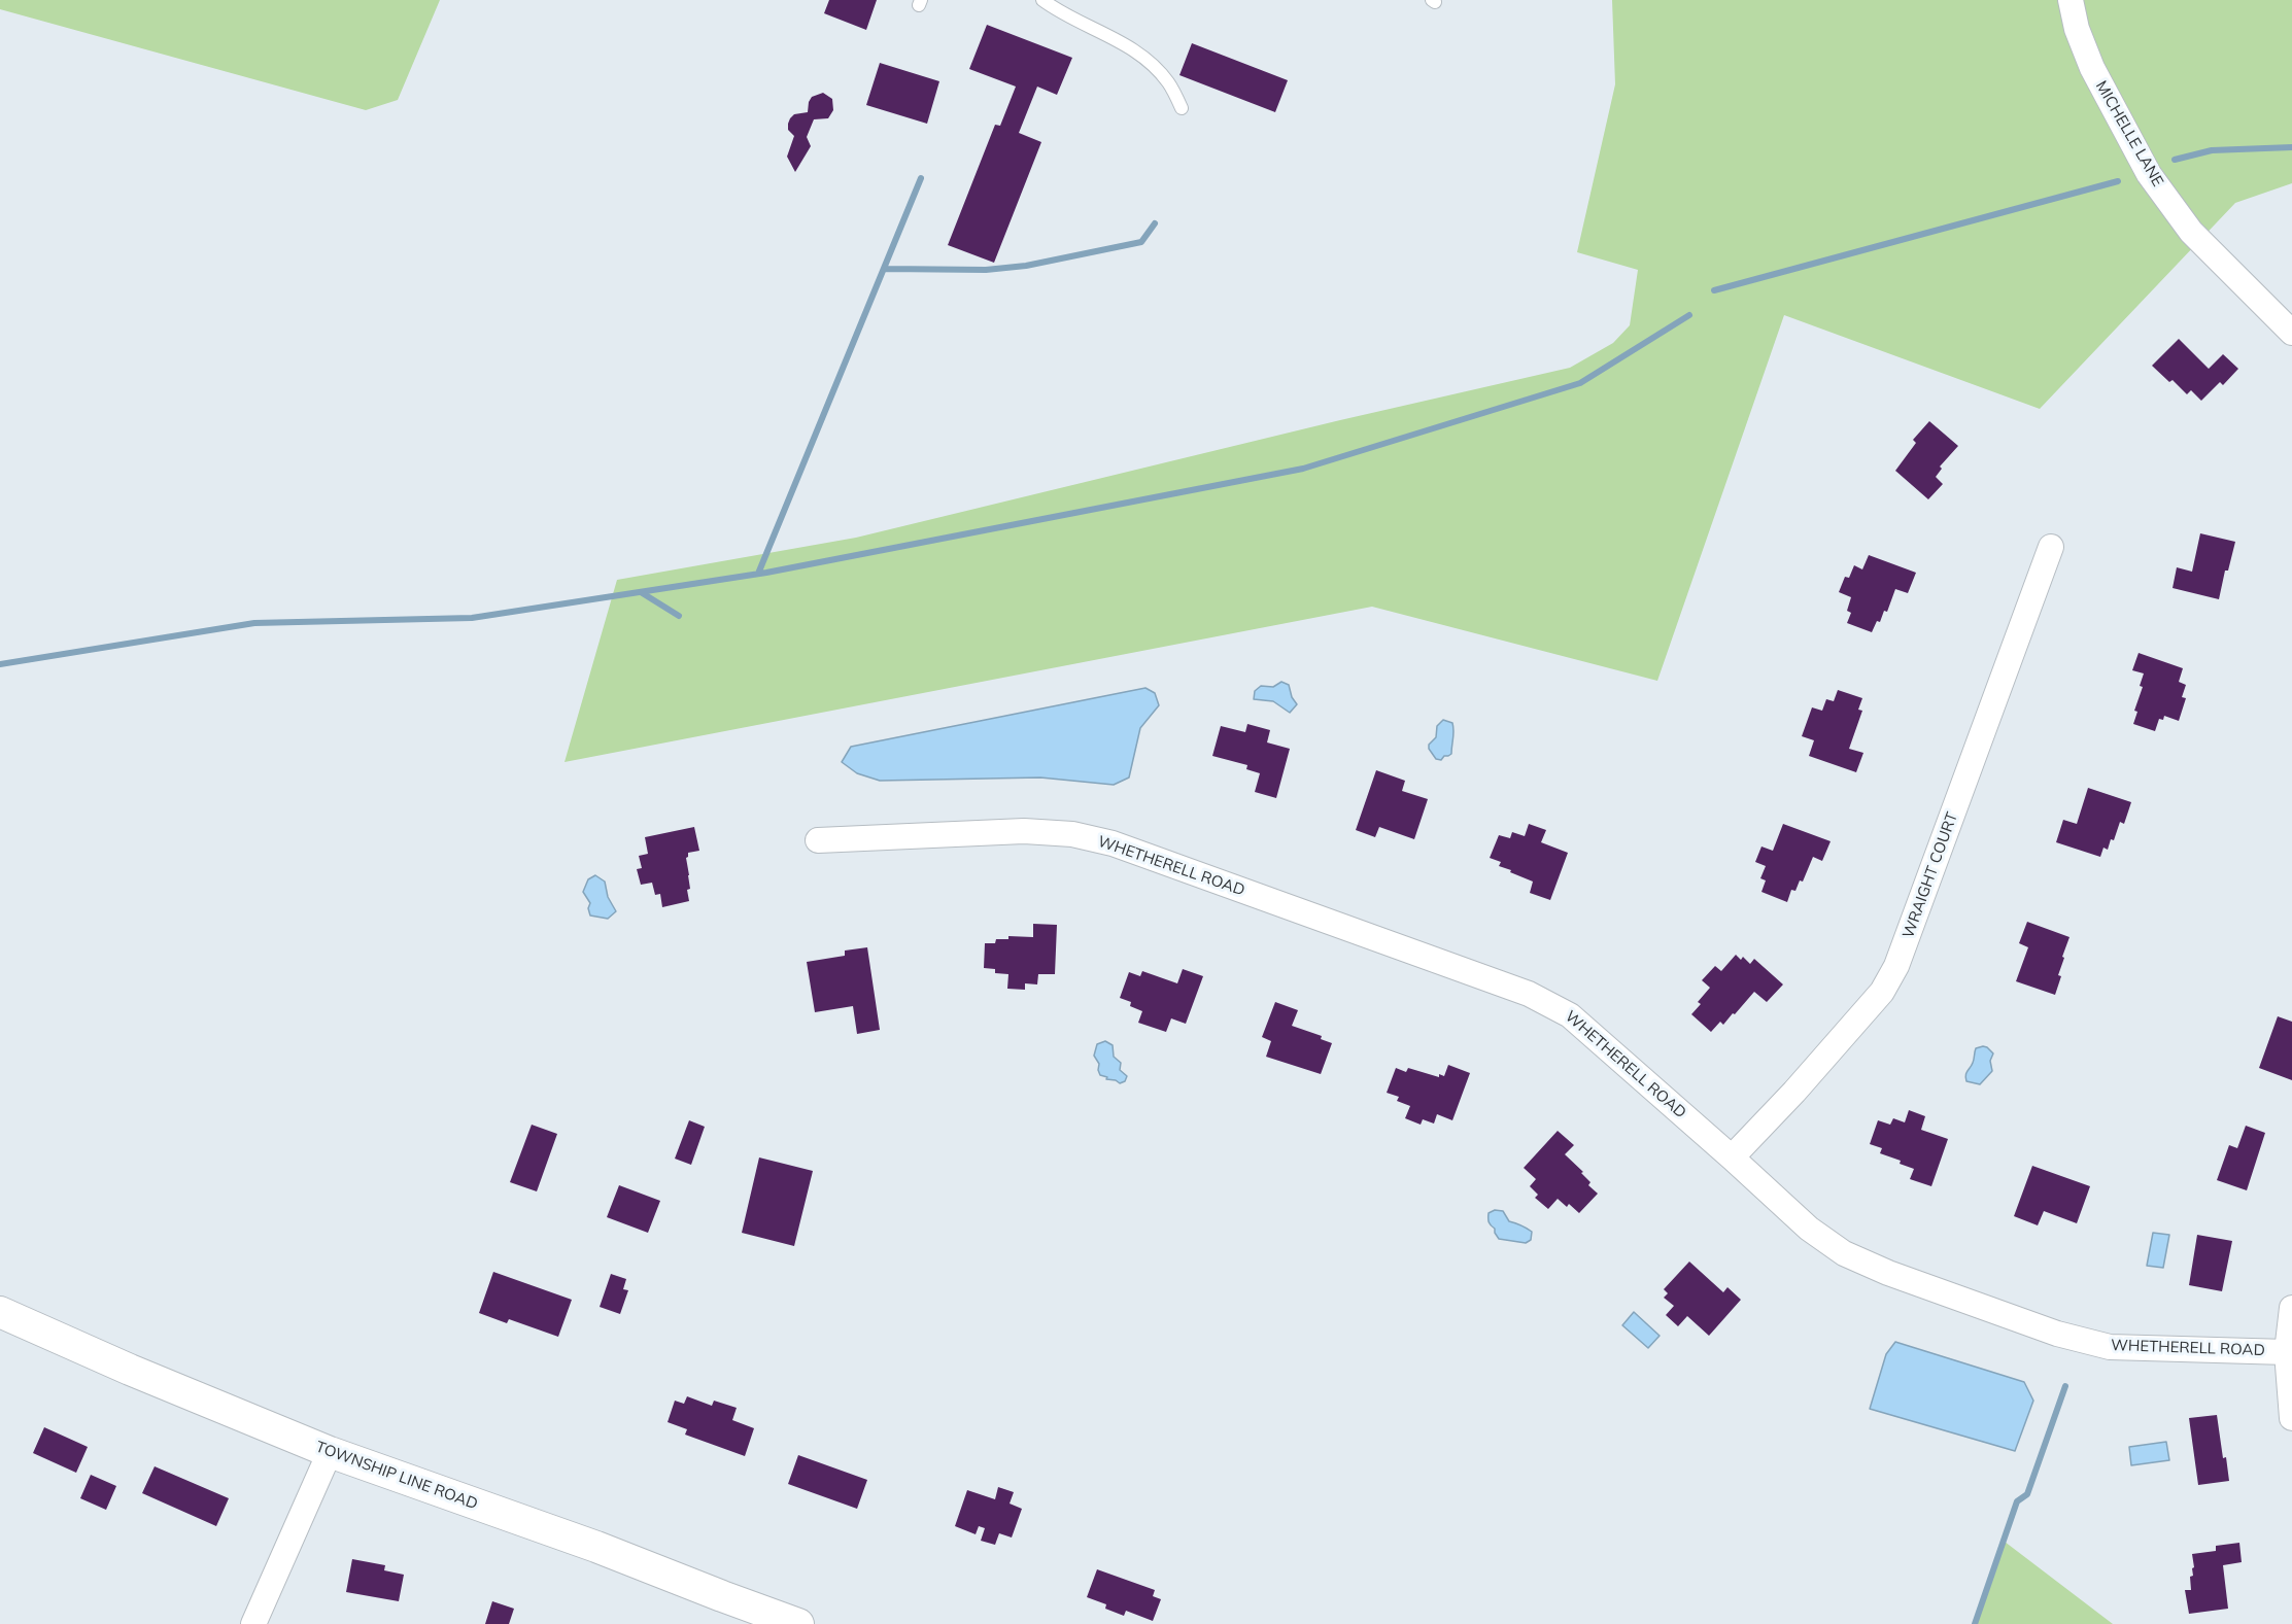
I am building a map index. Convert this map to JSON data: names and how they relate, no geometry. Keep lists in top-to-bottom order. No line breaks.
{"streets":{"street":["MICHELLE LANE","WHETHERELL ROAD","WRAIGHT COURT","TOWNSHIP LINE ROAD"]},"crossings":[["WHETHERELL ROAD","WRAIGHT COURT"]]}
